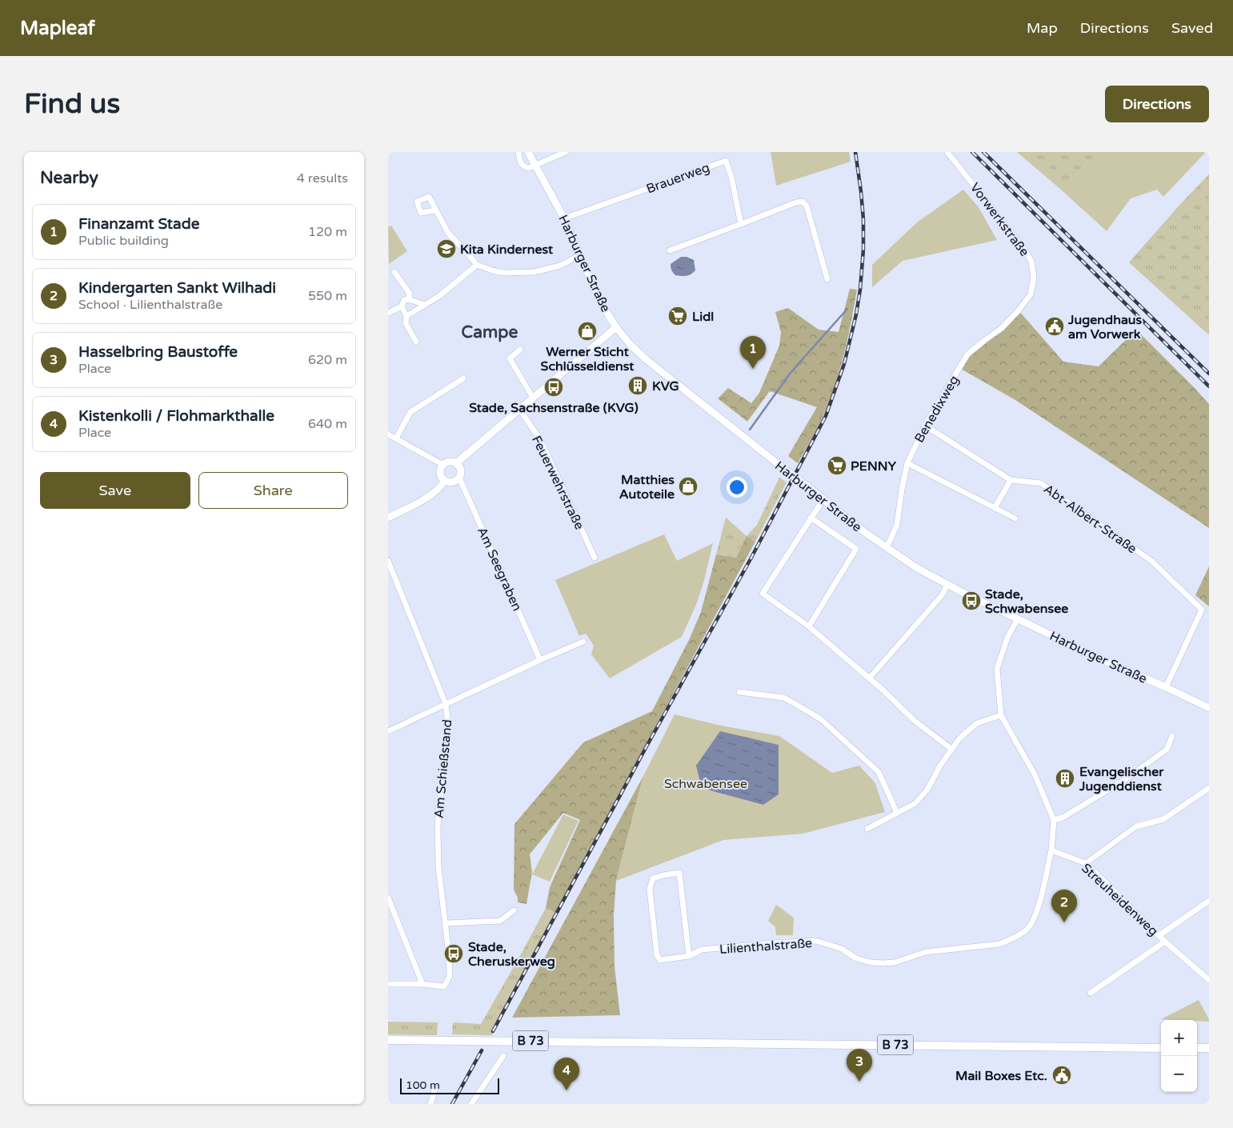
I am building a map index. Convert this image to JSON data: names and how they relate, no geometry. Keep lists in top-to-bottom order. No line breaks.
{"streets":{"main road":["Harburger Straße","B 73"],"street":["Brauerweg","Vorwerkstraße","Benedixweg","Feuerwehrstraße","Abt-Albert-Straße","Am Seegraben","Am Schießstand","Streuheidenweg","Lilienthalstraße"]},"crossings":[["Brauerweg","Harburger Straße"],["Vorwerkstraße","Benedixweg"],["Harburger Straße","Benedixweg"],["Harburger Straße","Abt-Albert-Straße"],["Benedixweg","Abt-Albert-Straße"],["Streuheidenweg","Lilienthalstraße"]],"districts":["Campe"],"parks":["Schwabensee"],"places":{"school or university":["Kita Kindernest"],"supermarket":["Lidl","PENNY"],"public building":["Jugendhaus am Vorwerk","Mail Boxes Etc."],"shop":["Werner Sticht Schlüsseldienst","Matthies Autoteile"],"building":["KVG","Evangelischer Jugenddienst"],"bus stop":["Stade, Sachsenstraße (KVG)","Stade, Schwabensee","Stade, Cheruskerweg"]},"scale_bar":"100 m","page":{"header":"Mapleaf","nav":["Map","Directions","Saved"],"buttons":["Directions",["Save","Share"]],"title":"Find us","heading":["Nearby","4 results"],"list":[{"mark":"1","name":"Finanzamt Stade","note":"Public building","value":"120 m"},{"mark":"2","name":"Kindergarten Sankt Wilhadi","note":"School · Lilienthalstraße","value":"550 m"},{"mark":"3","name":"Hasselbring Baustoffe","note":"Place","value":"620 m"},{"mark":"4","name":"Kistenkolli / Flohmarkthalle","note":"Place","value":"640 m"}],"pins":["1","2","3","4"],"map_buttons":["+","−"],"scale":"100 m"}}
